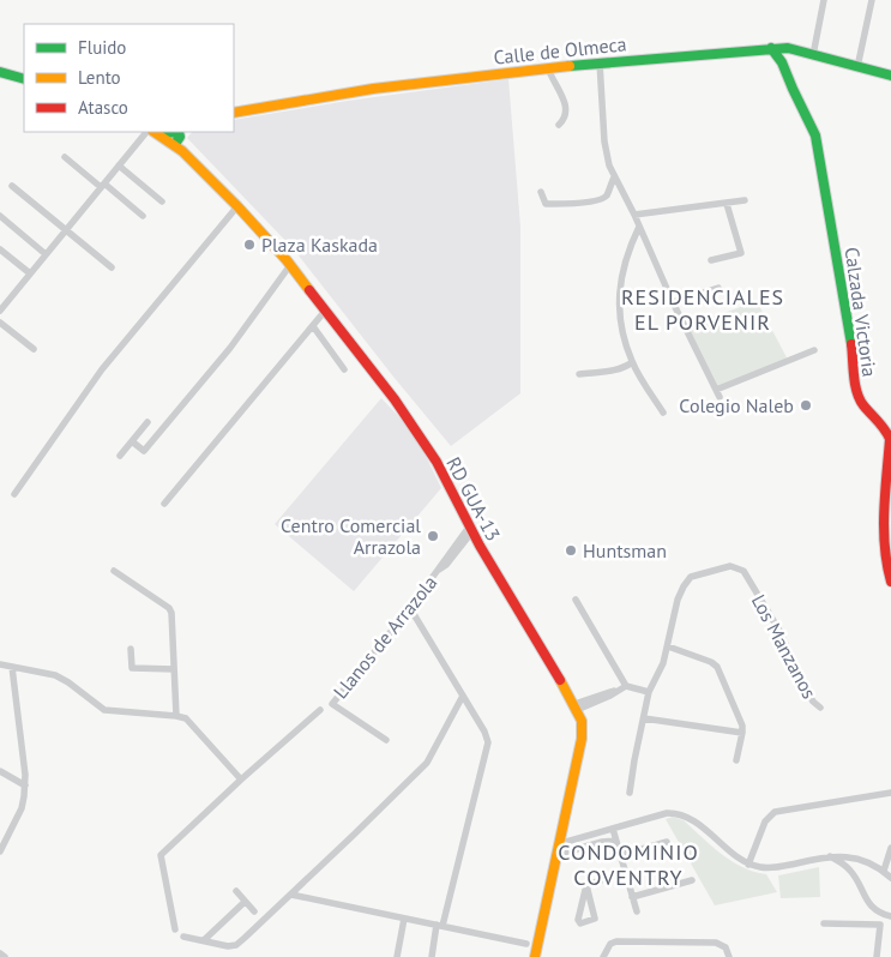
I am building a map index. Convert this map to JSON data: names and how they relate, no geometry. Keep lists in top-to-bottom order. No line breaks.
{"streets":{"street":["Calle de Olmeca","Calzada Victoria","RD GUA-13","Llanos de Arrazola","Los Manzanos"]},"crossings":[["Calle de Olmeca","Calzada Victoria"],["RD GUA-13","Llanos de Arrazola"]],"districts":["RESIDENCIALES EL PORVENIR","CONDOMINIO COVENTRY"],"places":["Plaza Kaskada","Colegio Naleb","Centro Comercial Arrazola","Huntsman"],"legend":["Fluido","Lento","Atasco"]}
